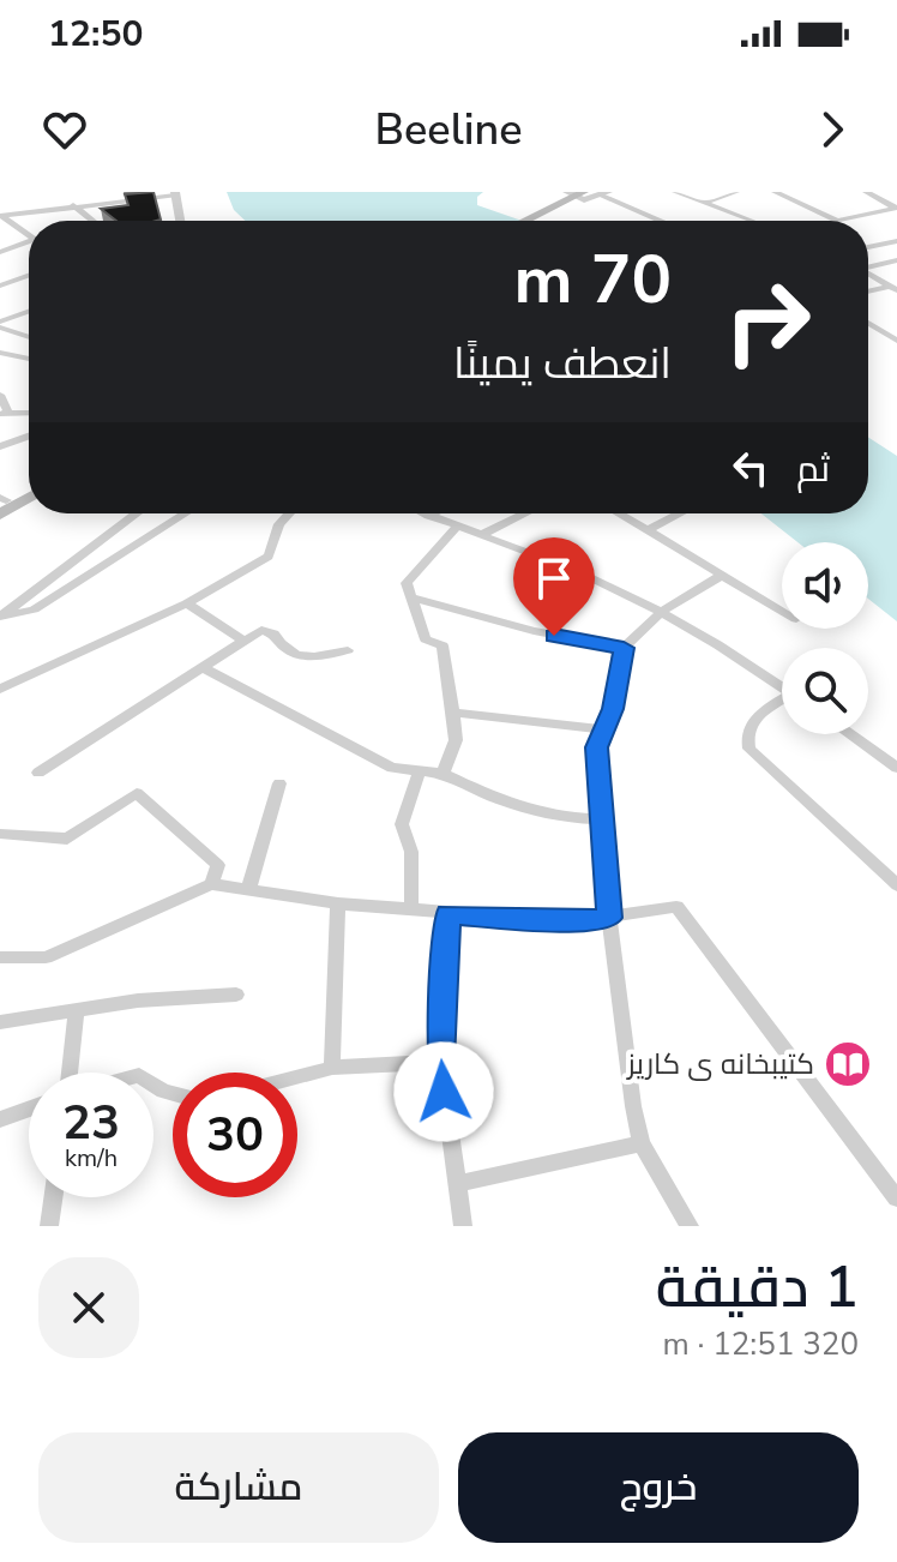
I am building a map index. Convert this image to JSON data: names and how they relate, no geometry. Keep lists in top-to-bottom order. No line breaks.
{"places":{"library":["كتيبخانه ى كاريز"]},"page":{"status":"12:50","header":"Beeline","turn":["70 m","انعطف يمينًا"],"then":"ثم","speed":"23 km/h","limit":"30","heading":["1 دقيقة","320 m · 12:51"],"buttons":["خروج","مشاركة"]}}
